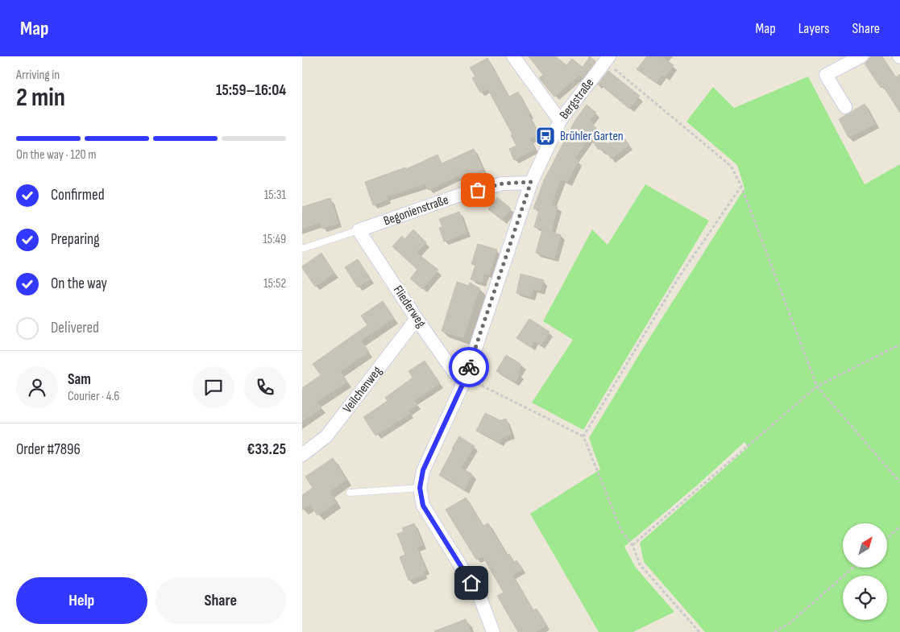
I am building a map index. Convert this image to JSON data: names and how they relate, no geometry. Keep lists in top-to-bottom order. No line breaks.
{"streets":{"street":["Bergstraße","Begonienstraße","Fliederweg","Veilchenweg"]},"crossings":[["Bergstraße","Begonienstraße"],["Bergstraße","Fliederweg"],["Begonienstraße","Fliederweg"],["Fliederweg","Veilchenweg"]],"places":{"bus stop":["Brühler Garten"]},"north":"top right","page":{"header":"Map","nav":["Map","Layers","Share"],"heading":["2 min","Arriving in","15:59–16:04"],"panel":["Sam","Courier · 4.6","Order #7896","€33.25"],"bar":"On the way · 120 m","list":[["Confirmed","15:31"],["Preparing","15:49"],["On the way","15:52"],"Delivered"],"buttons":["Help","Share"]}}
